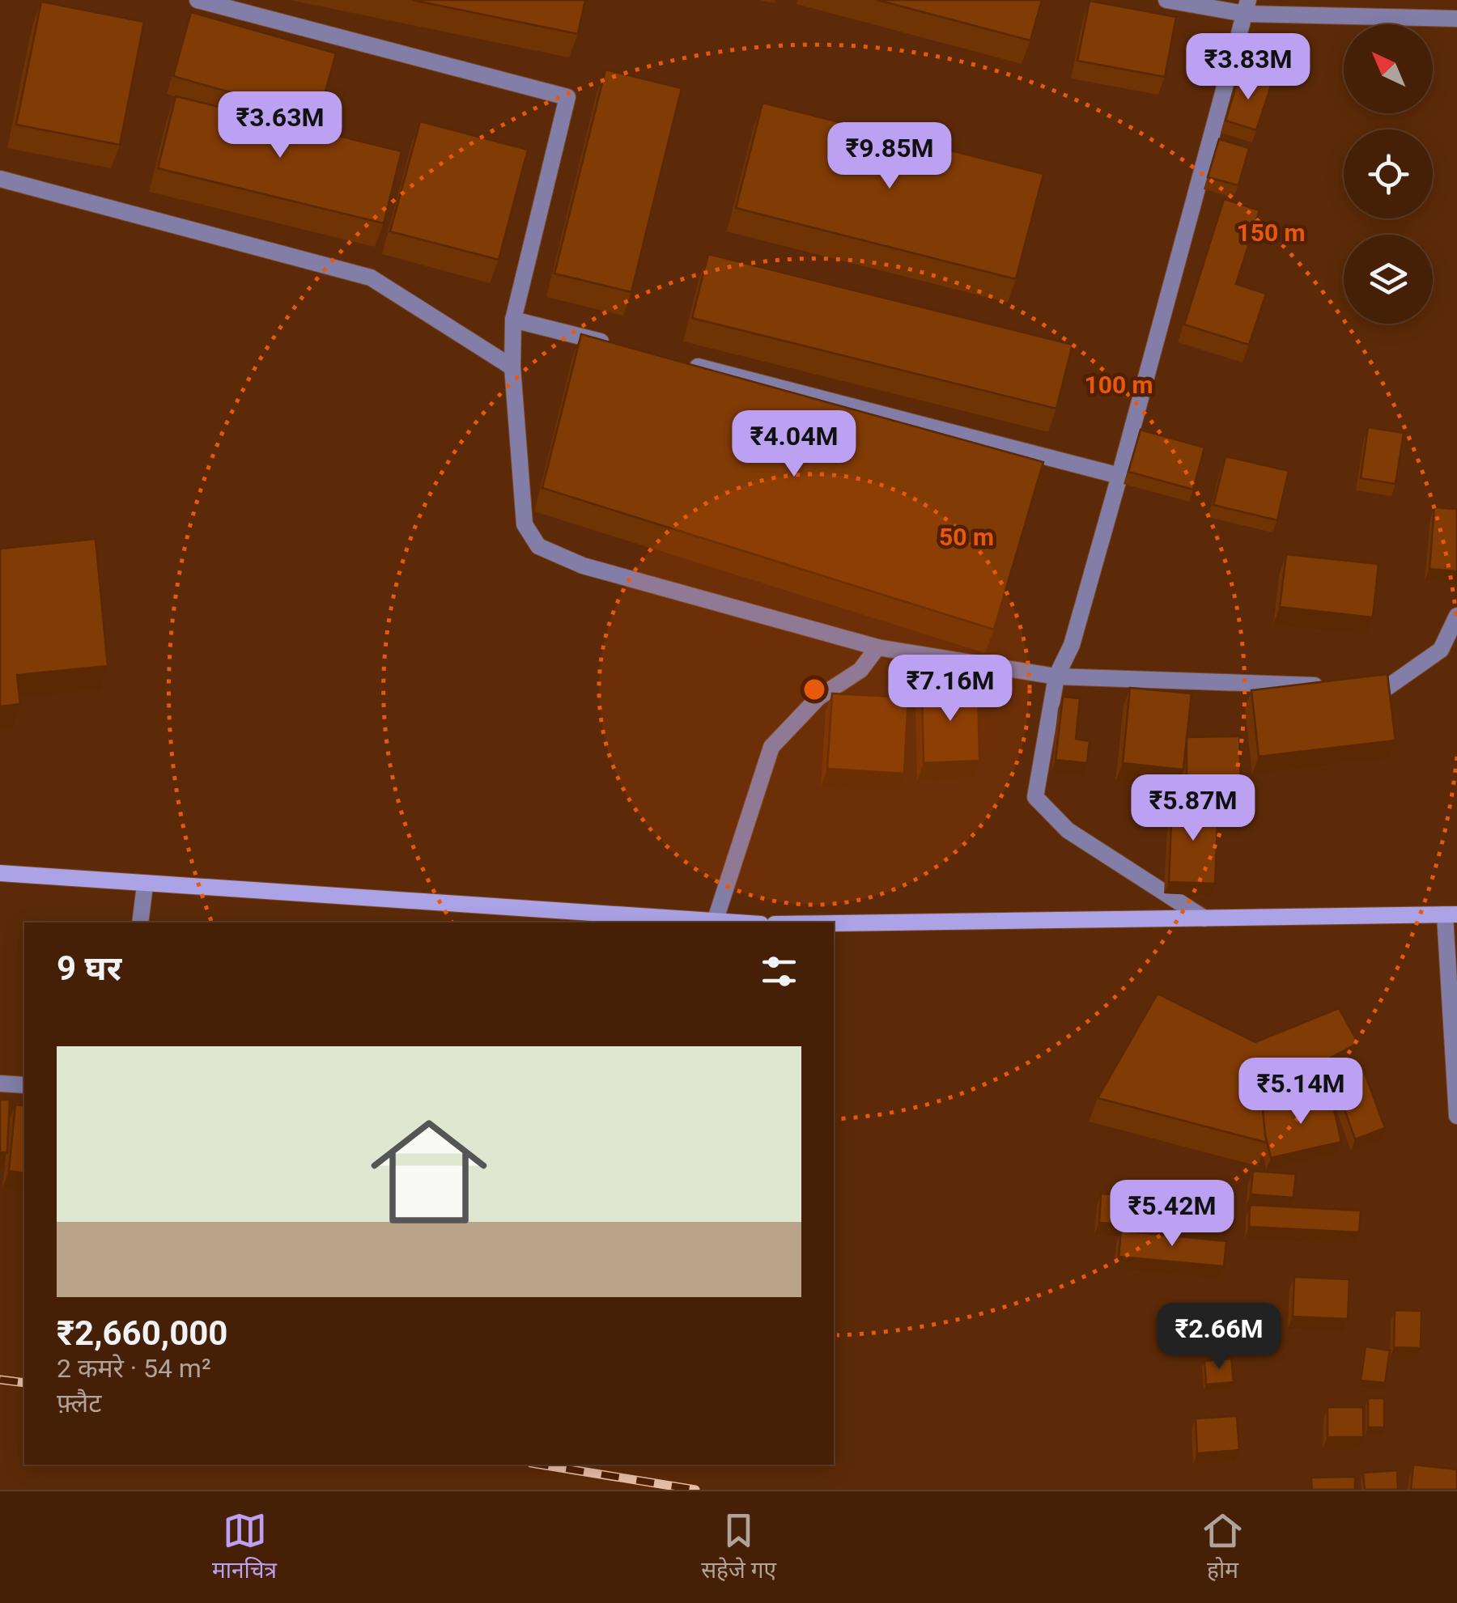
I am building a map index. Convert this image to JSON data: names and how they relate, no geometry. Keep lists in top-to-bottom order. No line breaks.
{"north":"top left","page":{"price":["₹3.83M","₹3.63M","₹9.85M","₹4.04M","₹7.16M","₹5.87M","₹5.14M","₹5.42M","₹2.66M"],"heading":"9 घर","list":[{"name":"₹2,660,000","note":"2 कमरे · 54 m² · फ़्लैट"}],"tabs":["मानचित्र","सहेजे गए","होम"]},"rings":["150 m","100 m","50 m"]}
